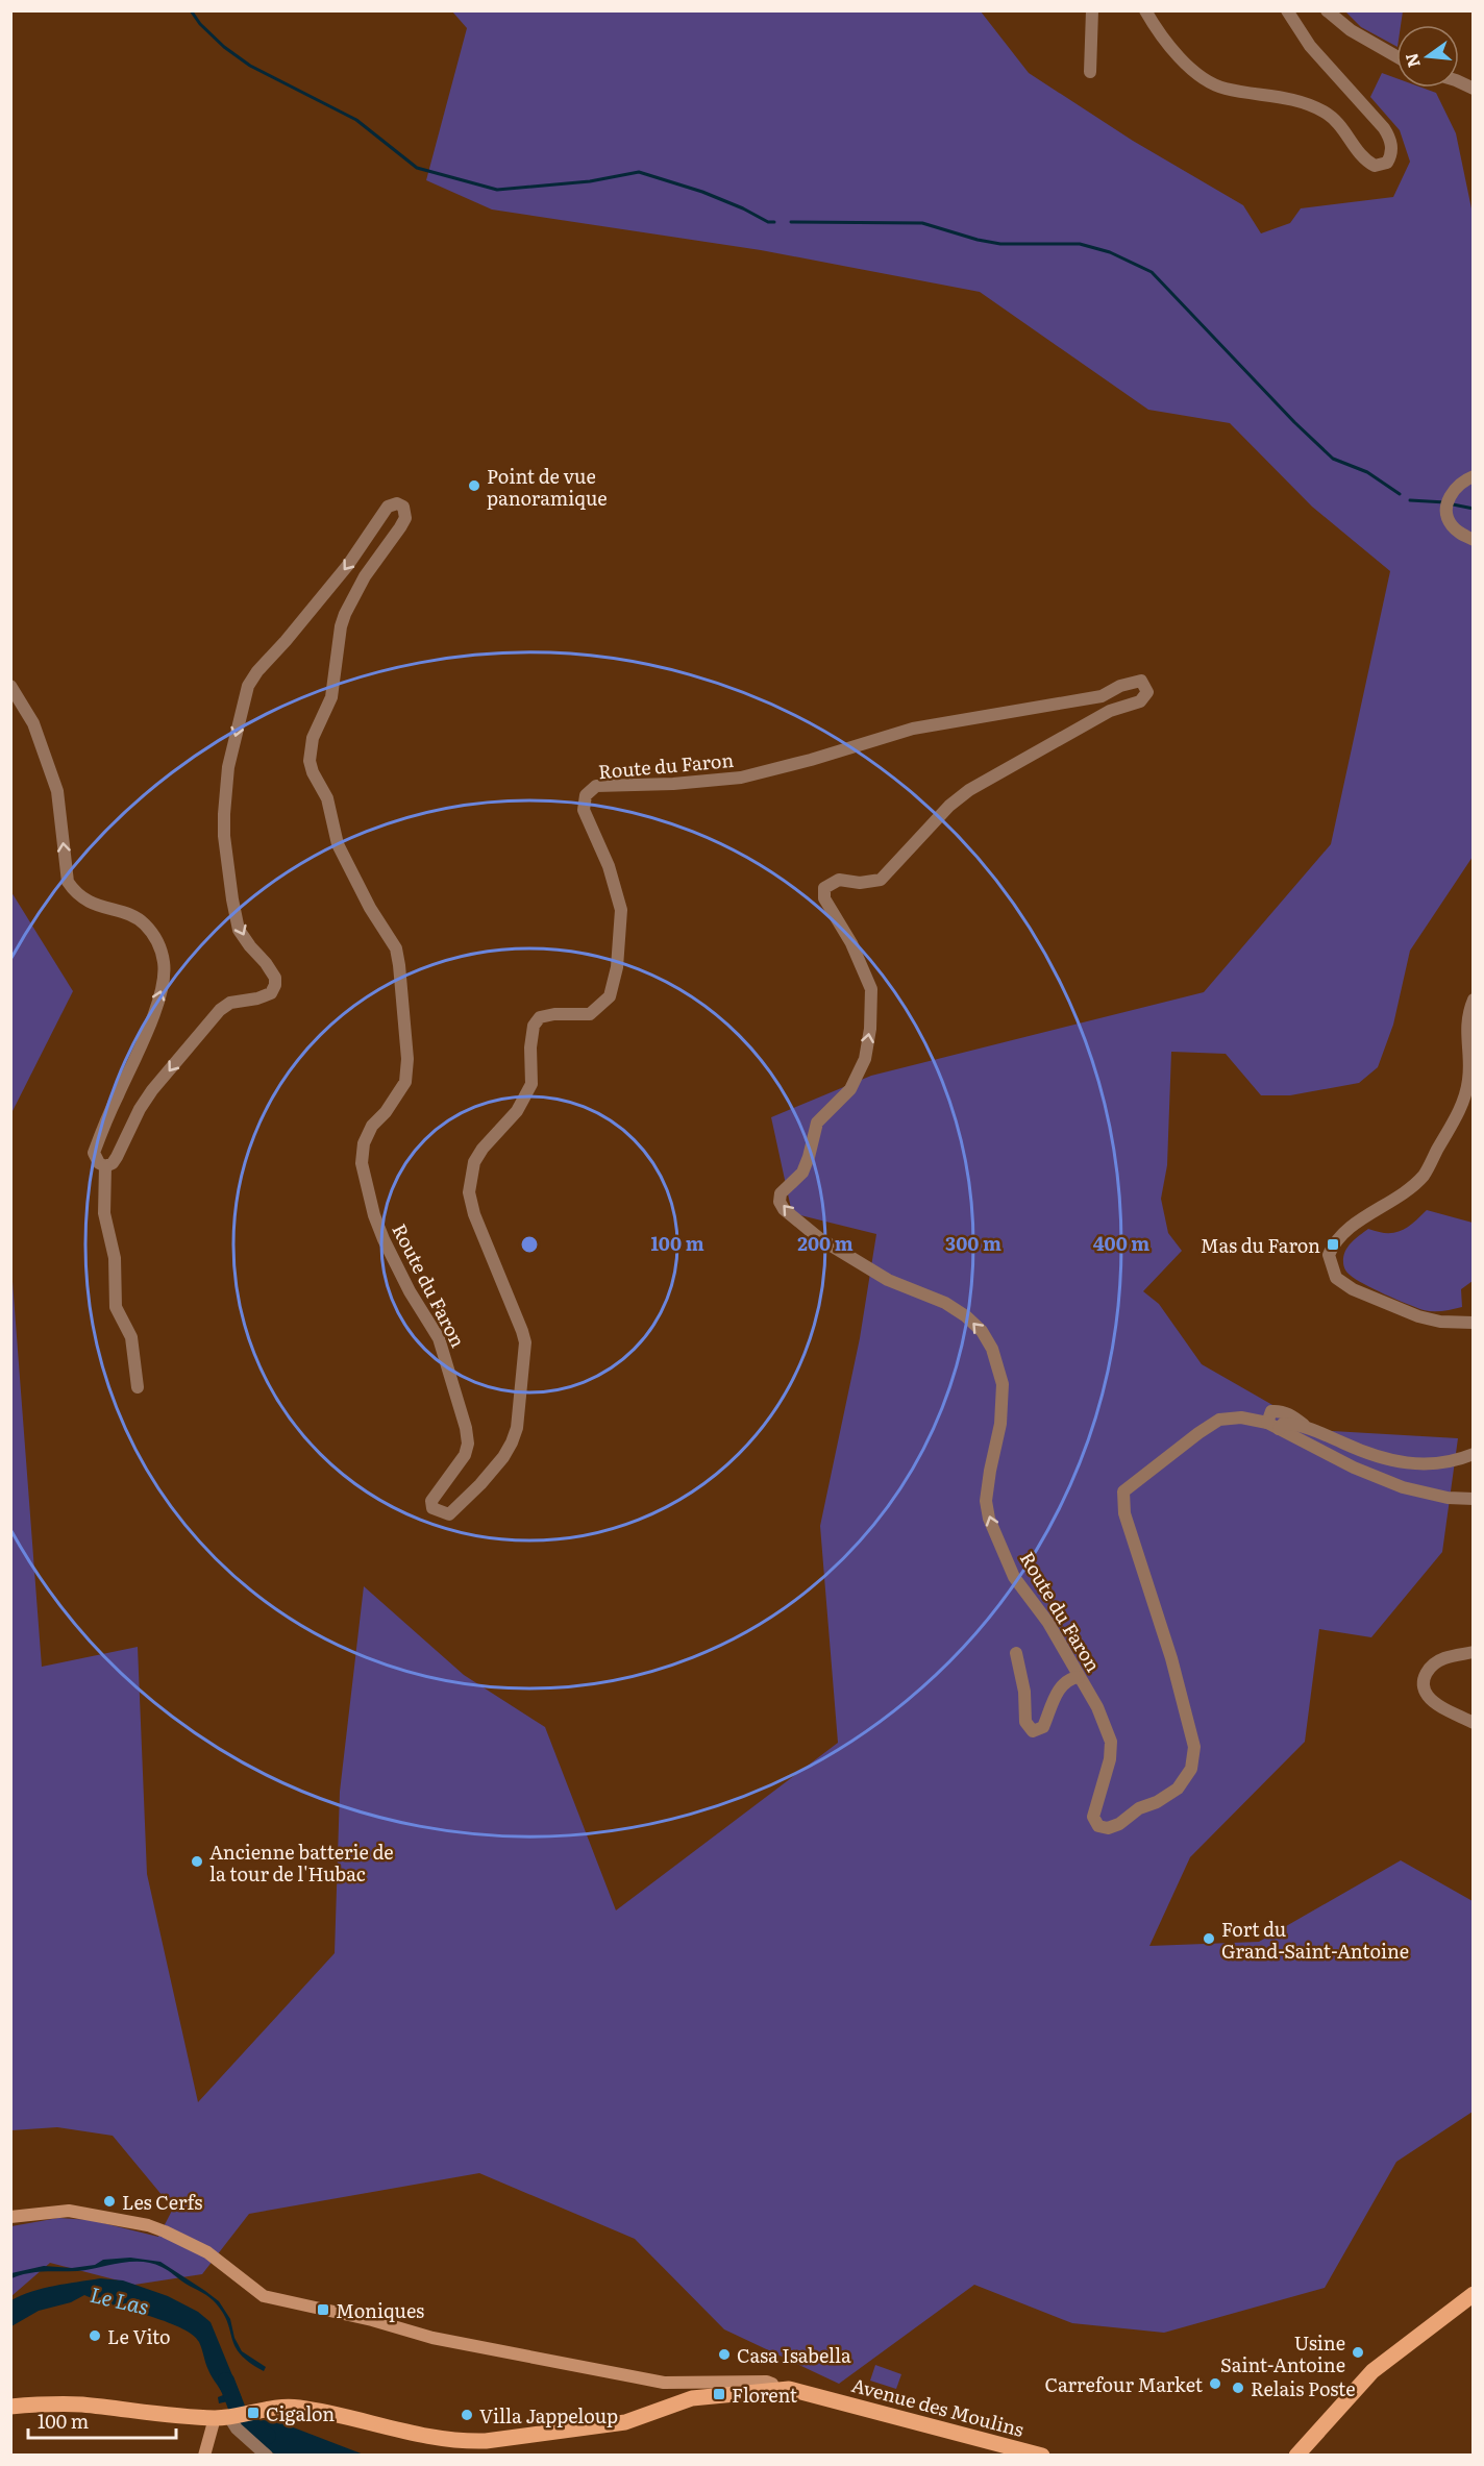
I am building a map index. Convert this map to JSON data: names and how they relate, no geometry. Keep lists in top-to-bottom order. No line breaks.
{"streets":{"main road":["Avenue des Moulins"],"street":["Route du Faron"]},"water":["Le Las"],"places":{"other":["Point de vue panoramique","Ancienne batterie de la tour de l'Hubac","Fort du Grand-Saint-Antoine","Les Cerfs","Le Vito","Usine Saint-Antoine","Casa Isabella","Carrefour Market","Relais Poste","Villa Jappeloup"],"transit":["Mas du Faron","Moniques","Florent","Cigalon"]},"scale_bar":"100 m","north":"left","rings":["100 m","200 m","300 m","400 m"]}
